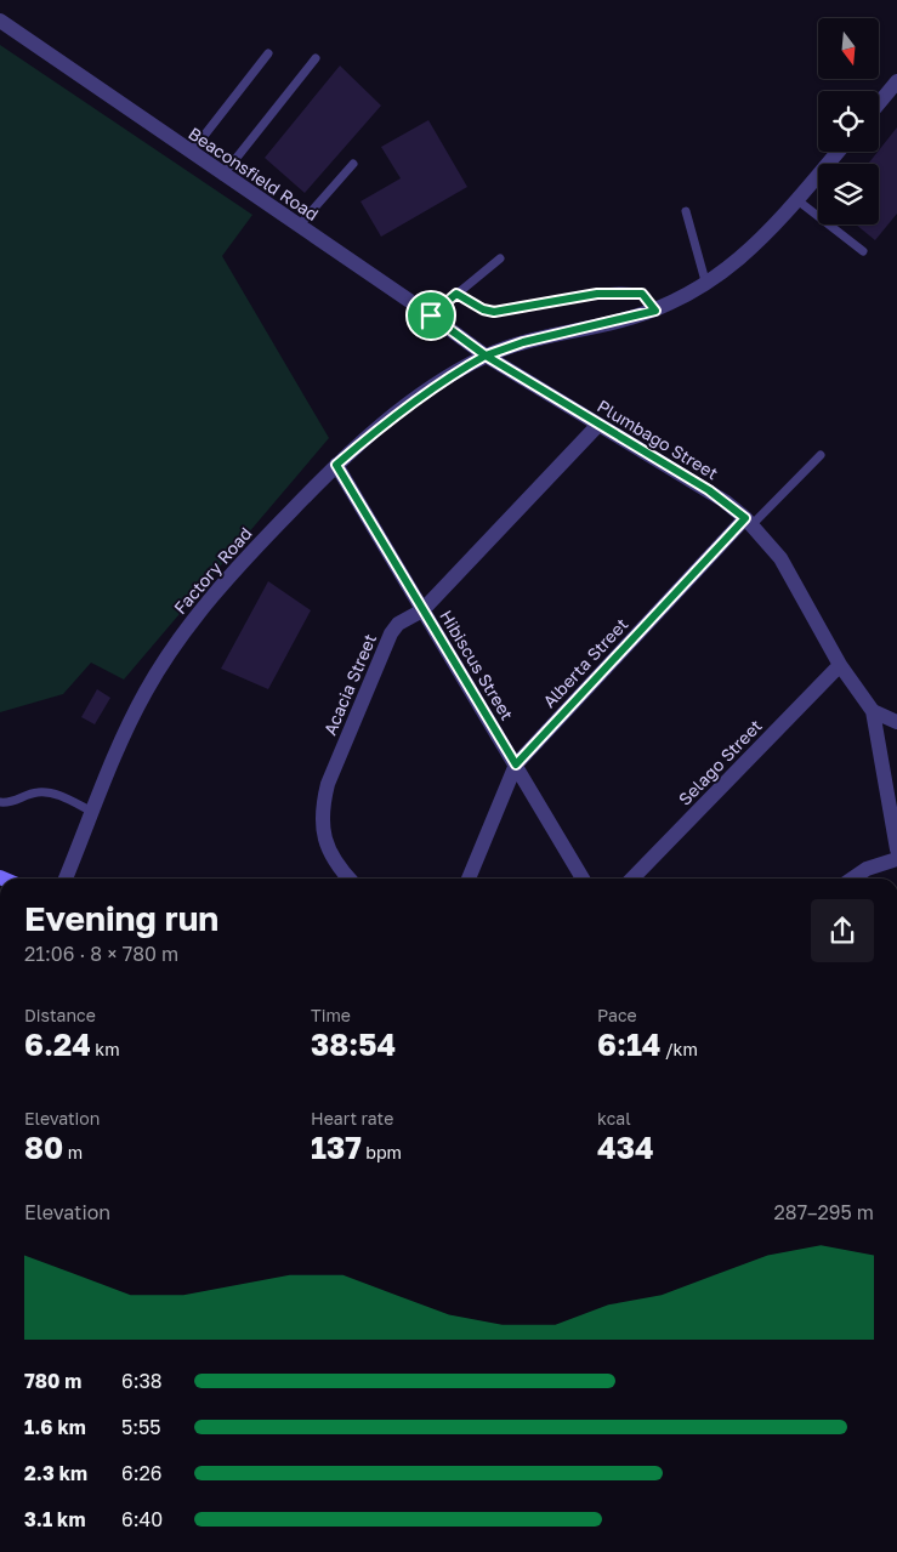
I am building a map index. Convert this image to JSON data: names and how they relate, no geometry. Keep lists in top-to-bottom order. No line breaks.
{"streets":{"street":["Beaconsfield Road","Plumbago Street","Factory Road","Alberta Street","Hibiscus Street","Acacia Street","Selago Street"]},"crossings":[["Beaconsfield Road","Plumbago Street"],["Beaconsfield Road","Factory Road"],["Plumbago Street","Factory Road"],["Plumbago Street","Alberta Street"],["Plumbago Street","Acacia Street"],["Plumbago Street","Selago Street"],["Factory Road","Hibiscus Street"],["Alberta Street","Hibiscus Street"],["Hibiscus Street","Acacia Street"]],"north":"bottom","page":{"heading":["Evening run","21:06 · 8 × 780 m"],"stats":[["Distance","6.24 km"],["Time","38:54"],["Pace","6:14 /km"],["Elevation","80 m"],["Heart rate","137 bpm"],["kcal","434"]],"chart":["Elevation","287–295 m"],"list":[{"name":"780 m","note":"6:38"},{"name":"1.6 km","note":"5:55"},{"name":"2.3 km","note":"6:26"},{"name":"3.1 km","note":"6:40"}]}}
